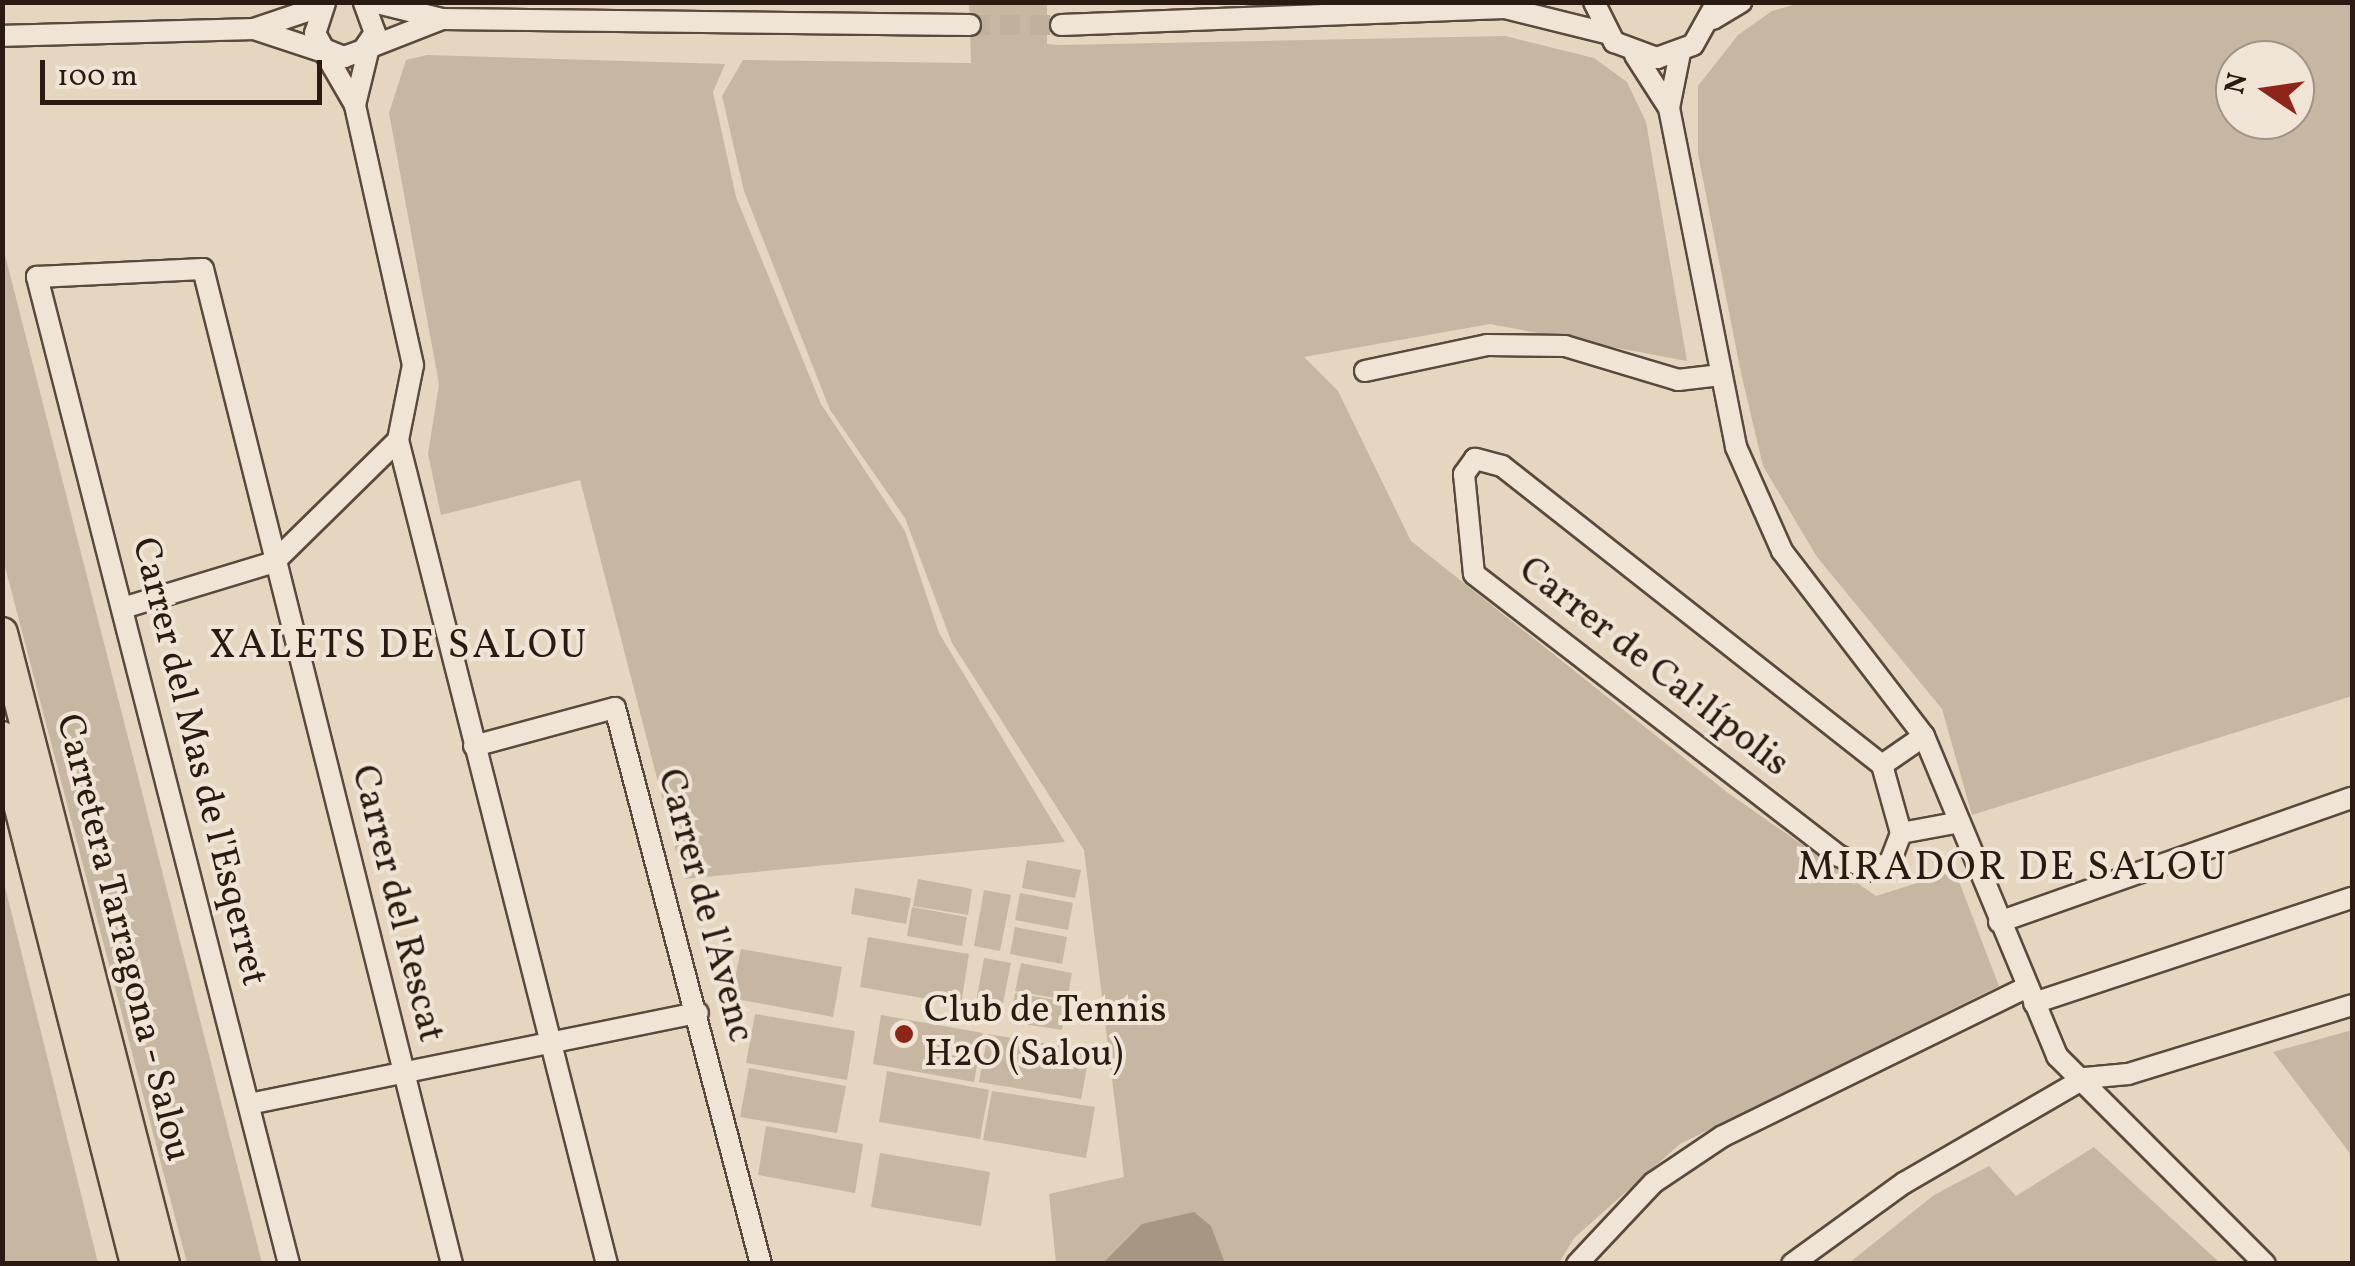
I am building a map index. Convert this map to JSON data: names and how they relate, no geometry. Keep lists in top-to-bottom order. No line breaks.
{"streets":{"highway":["Carretera Tarragona - Salou"],"street":["Carrer de Cal·lípolis","Carrer del Mas de l'Esqerret","Carrer del Rescat","Carrer de l'Avenc"]},"crossings":[["Carrer del Mas de l'Esqerret","Carrer del Rescat"]],"districts":["XALETS DE SALOU","MIRADOR DE SALOU"],"places":["Club de Tennis H2O (Salou)"],"scale_bar":"100 m","north":"left"}
